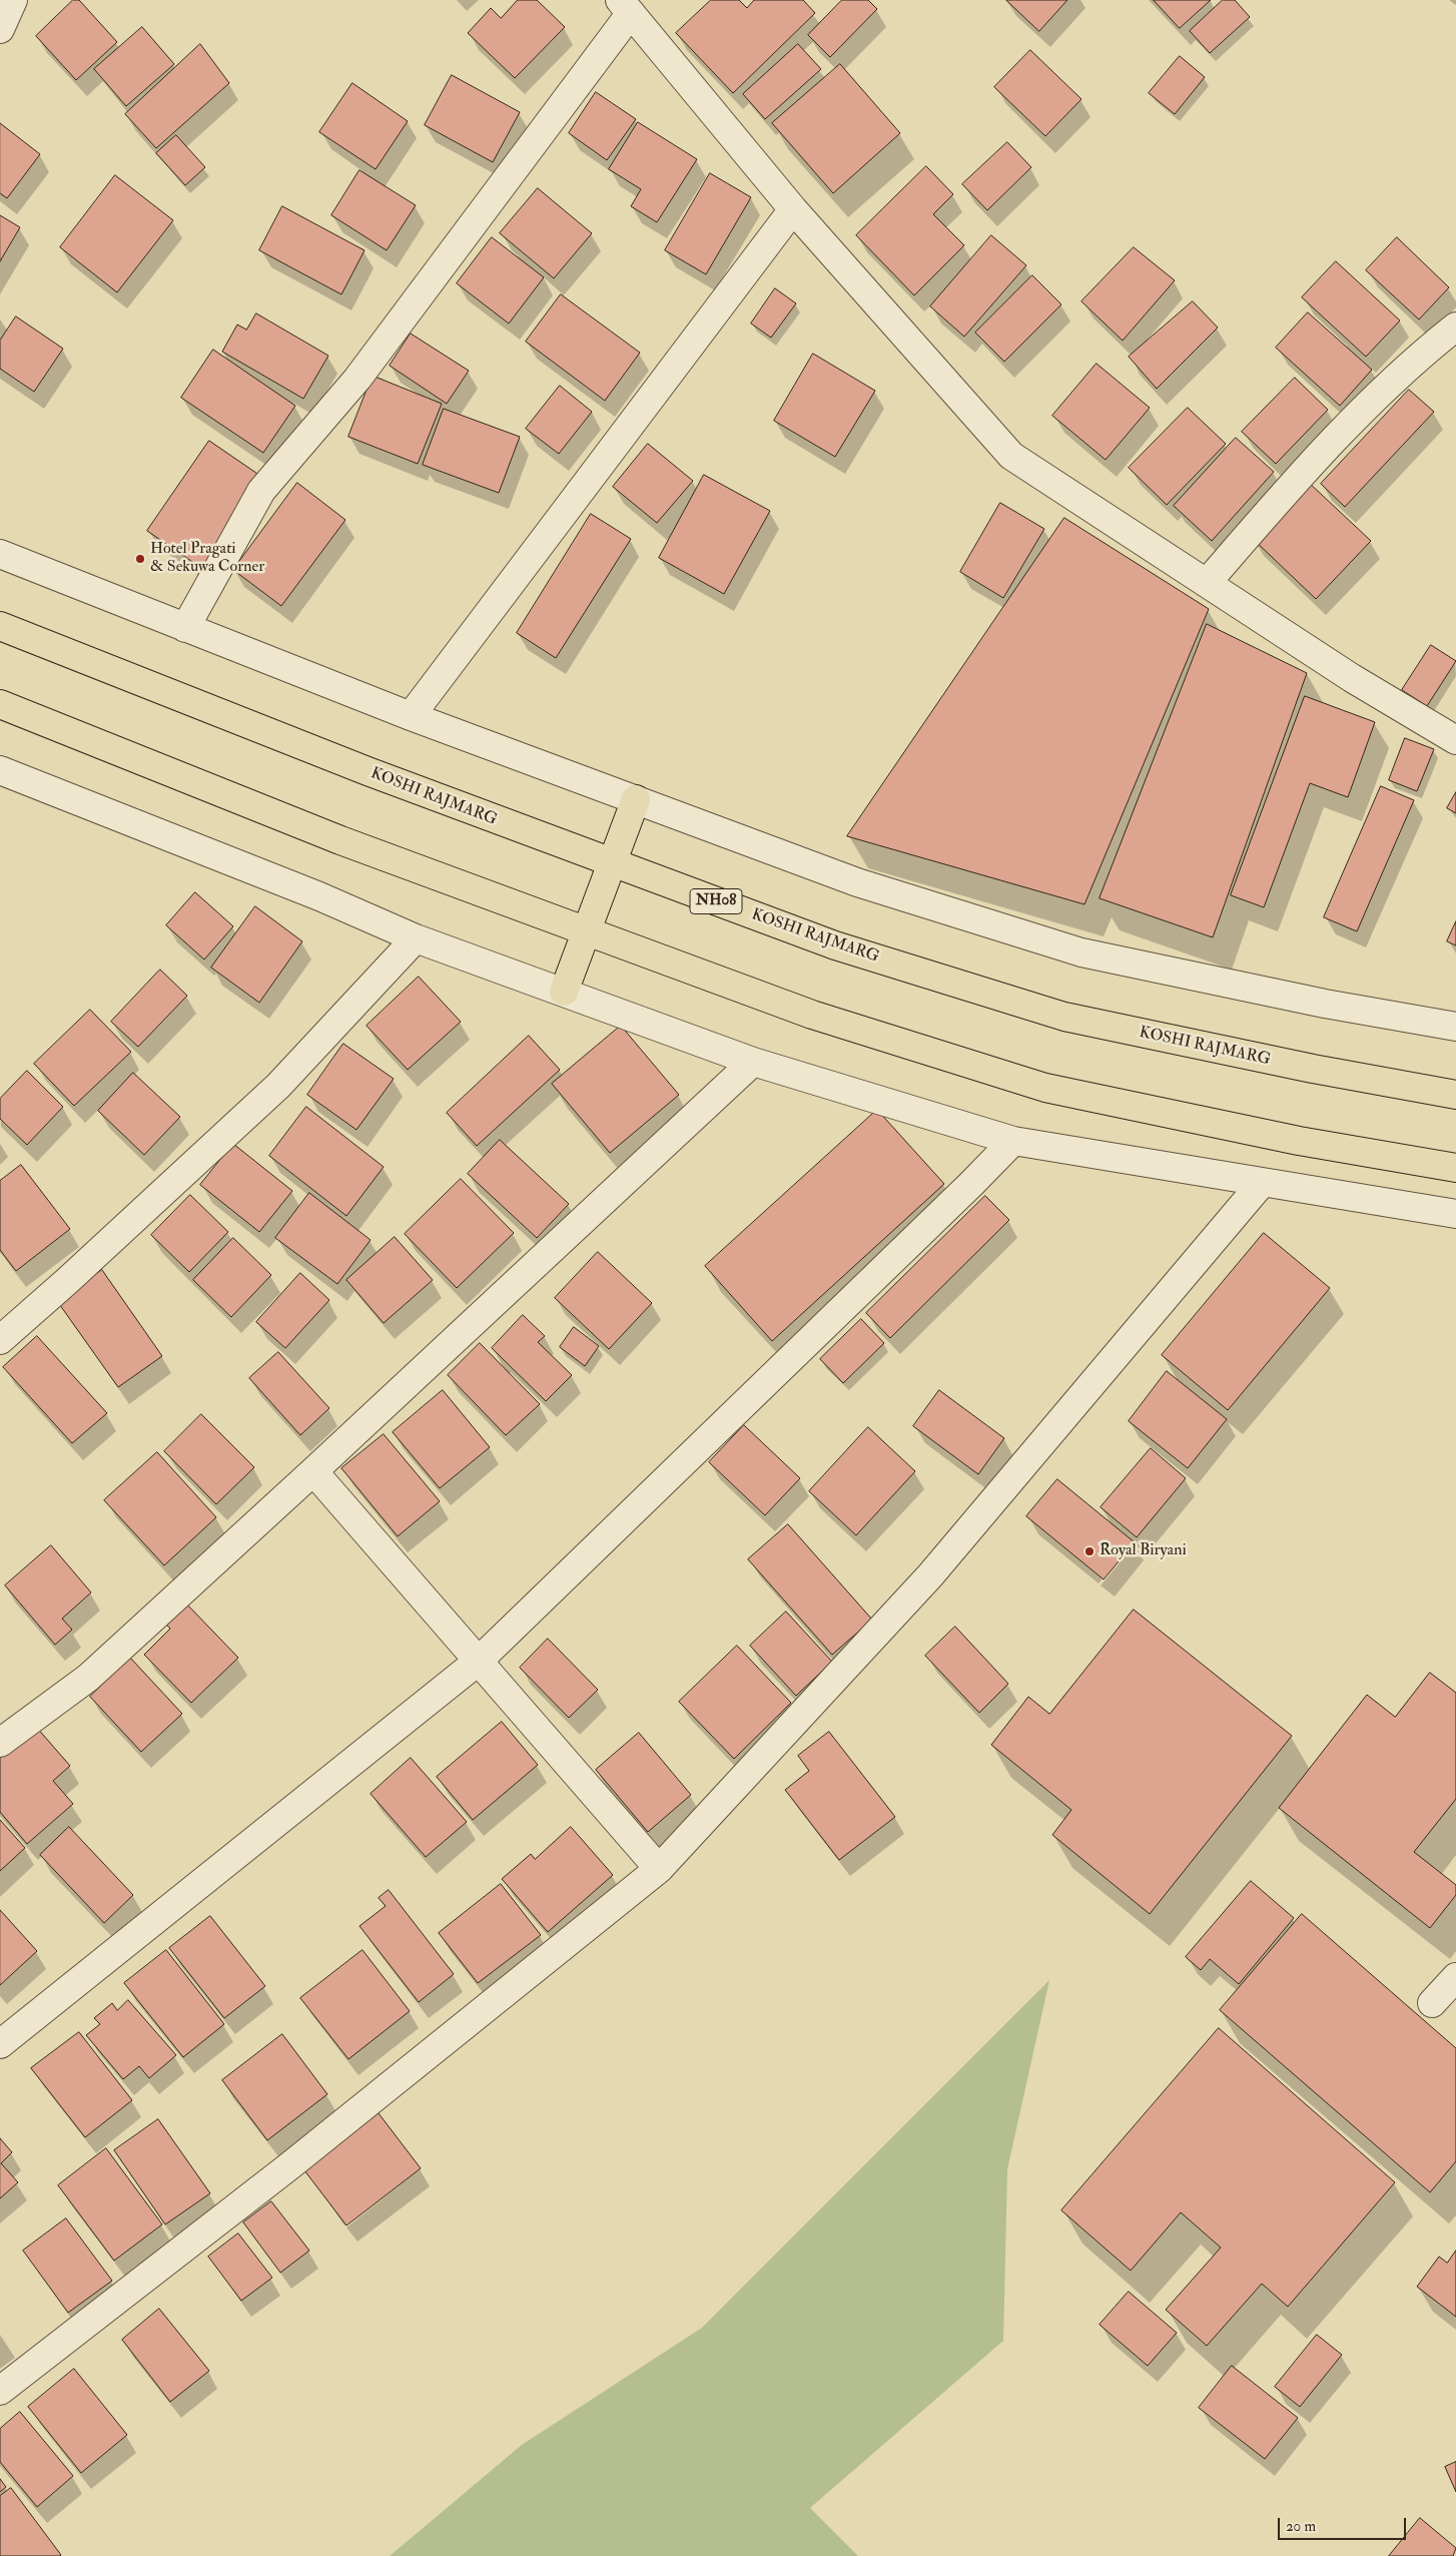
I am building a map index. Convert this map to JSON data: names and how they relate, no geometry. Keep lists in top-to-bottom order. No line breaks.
{"streets":{"main road":["KOSHI RAJMARG","NH08"]},"places":["Hotel Pragati & Sekuwa Corner","Royal Biryani"],"scale_bar":"20 m"}
